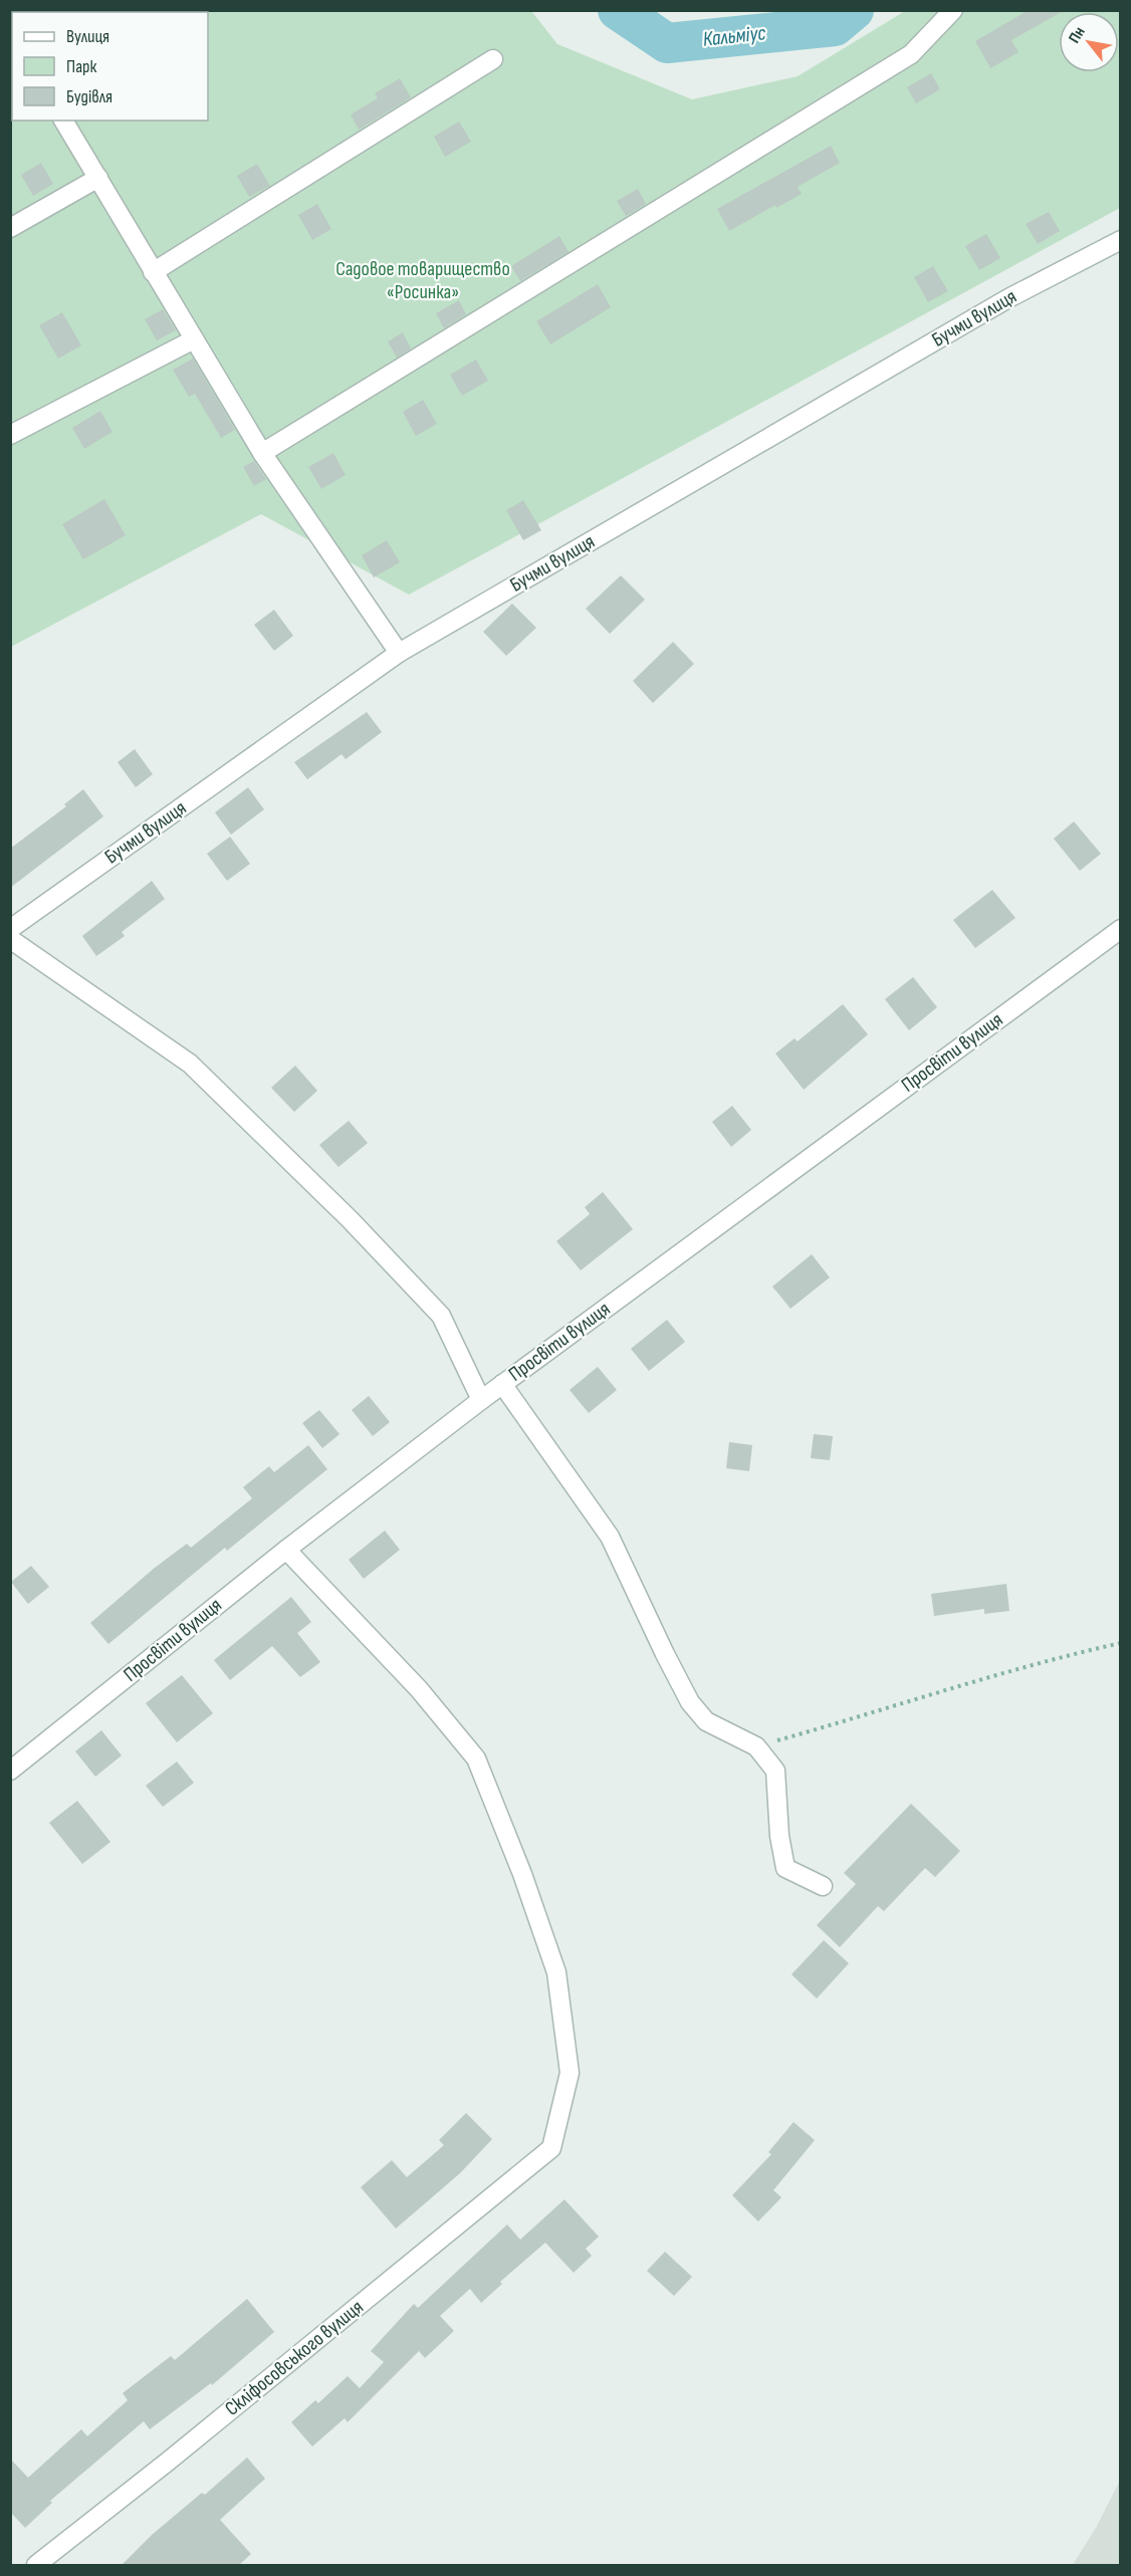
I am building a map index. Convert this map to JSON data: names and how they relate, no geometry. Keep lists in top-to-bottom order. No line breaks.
{"streets":{"street":["Бучми вулиця","Просвіти вулиця","Скліфосовського вулиця"]},"crossings":[["Просвіти вулиця","Скліфосовського вулиця"]],"water":["Кальміус"],"parks":["Садовое товарищество «Росинка»"],"legend":["Вулиця","Парк","Будівля"],"north":"top left"}
